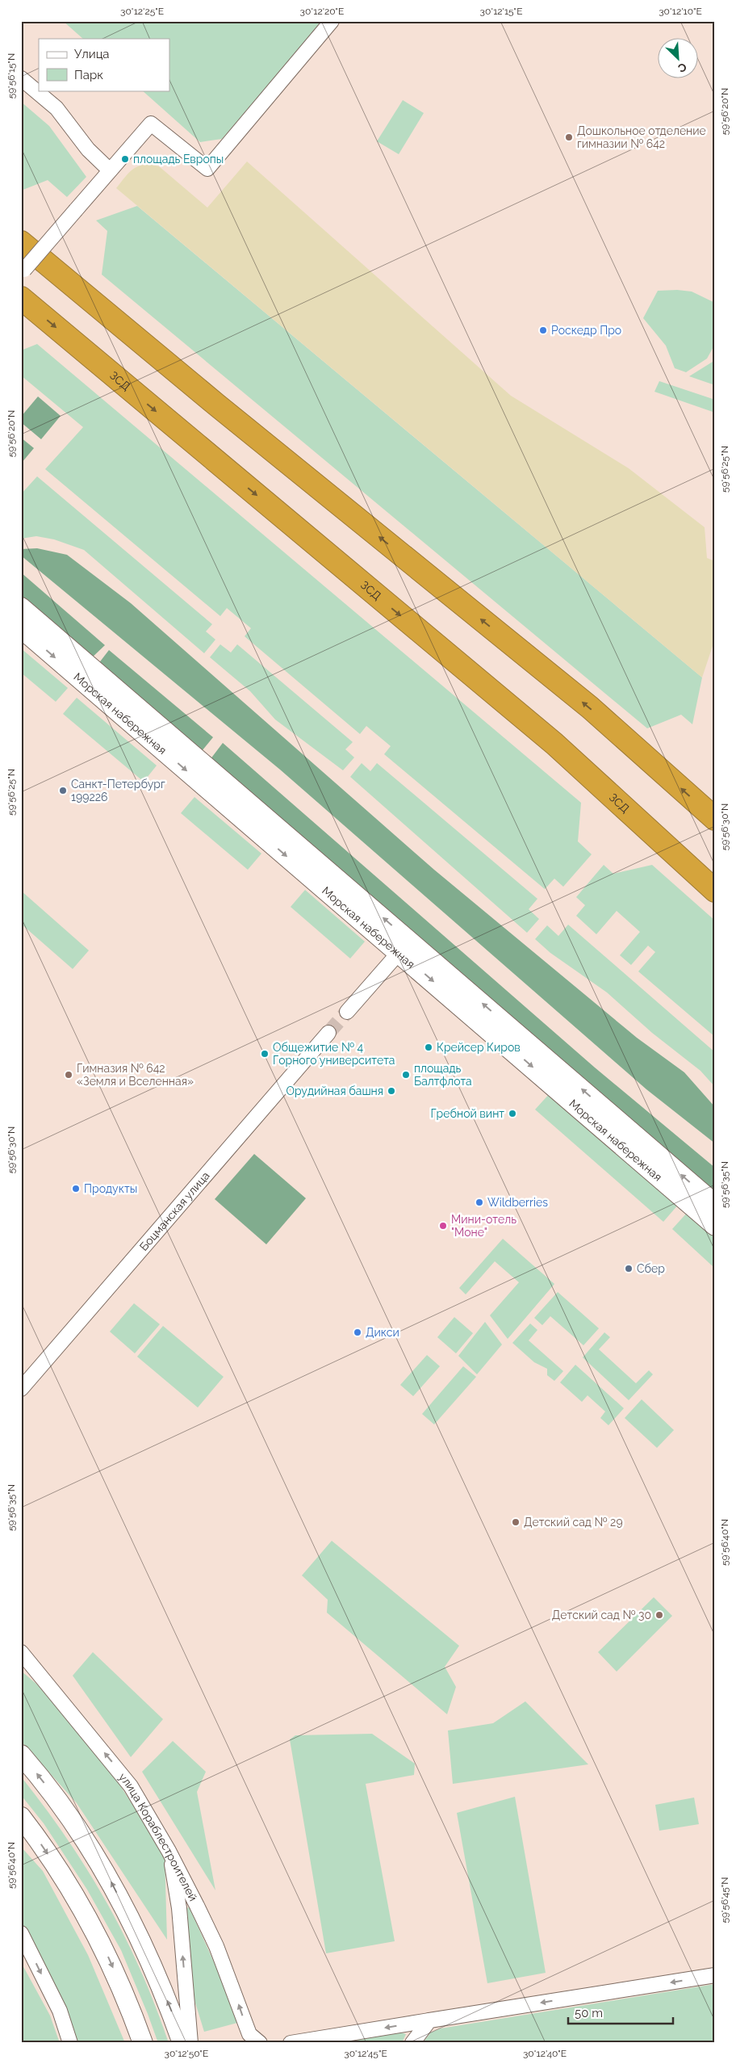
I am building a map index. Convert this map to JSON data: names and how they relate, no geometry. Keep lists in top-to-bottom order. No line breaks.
{"streets":{"highway":["ЗСД"],"street":["Морская набережная","Боцманская улица","улица Кораблестроителей"]},"places":["Дошкольное отделение гимназии № 642","площадь Европы","Роскедр Про","Санкт-Петербург 199226","Крейсер Киров","Общежитие № 4 Горного университета","Гимназия № 642 «Земля и Вселенная»","площадь Балтфлота","Орудийная башня","Гребной винт","Продукты","Wildberries","Мини-отель \"Моне\"","Сбер","Дикси","Детский сад № 29","Детский сад № 30"],"legend":["Улица","Парк"],"scale_bar":"50 m","north":"bottom right","coordinates":["30°12'25\"E","30°12'20\"E","30°12'15\"E","30°12'10\"E","59°56'15\"N","59°56'20\"N","59°56'25\"N","59°56'30\"N","59°56'35\"N","59°56'40\"N","59°56'45\"N","30°12'50\"E","30°12'45\"E","30°12'40\"E"]}
